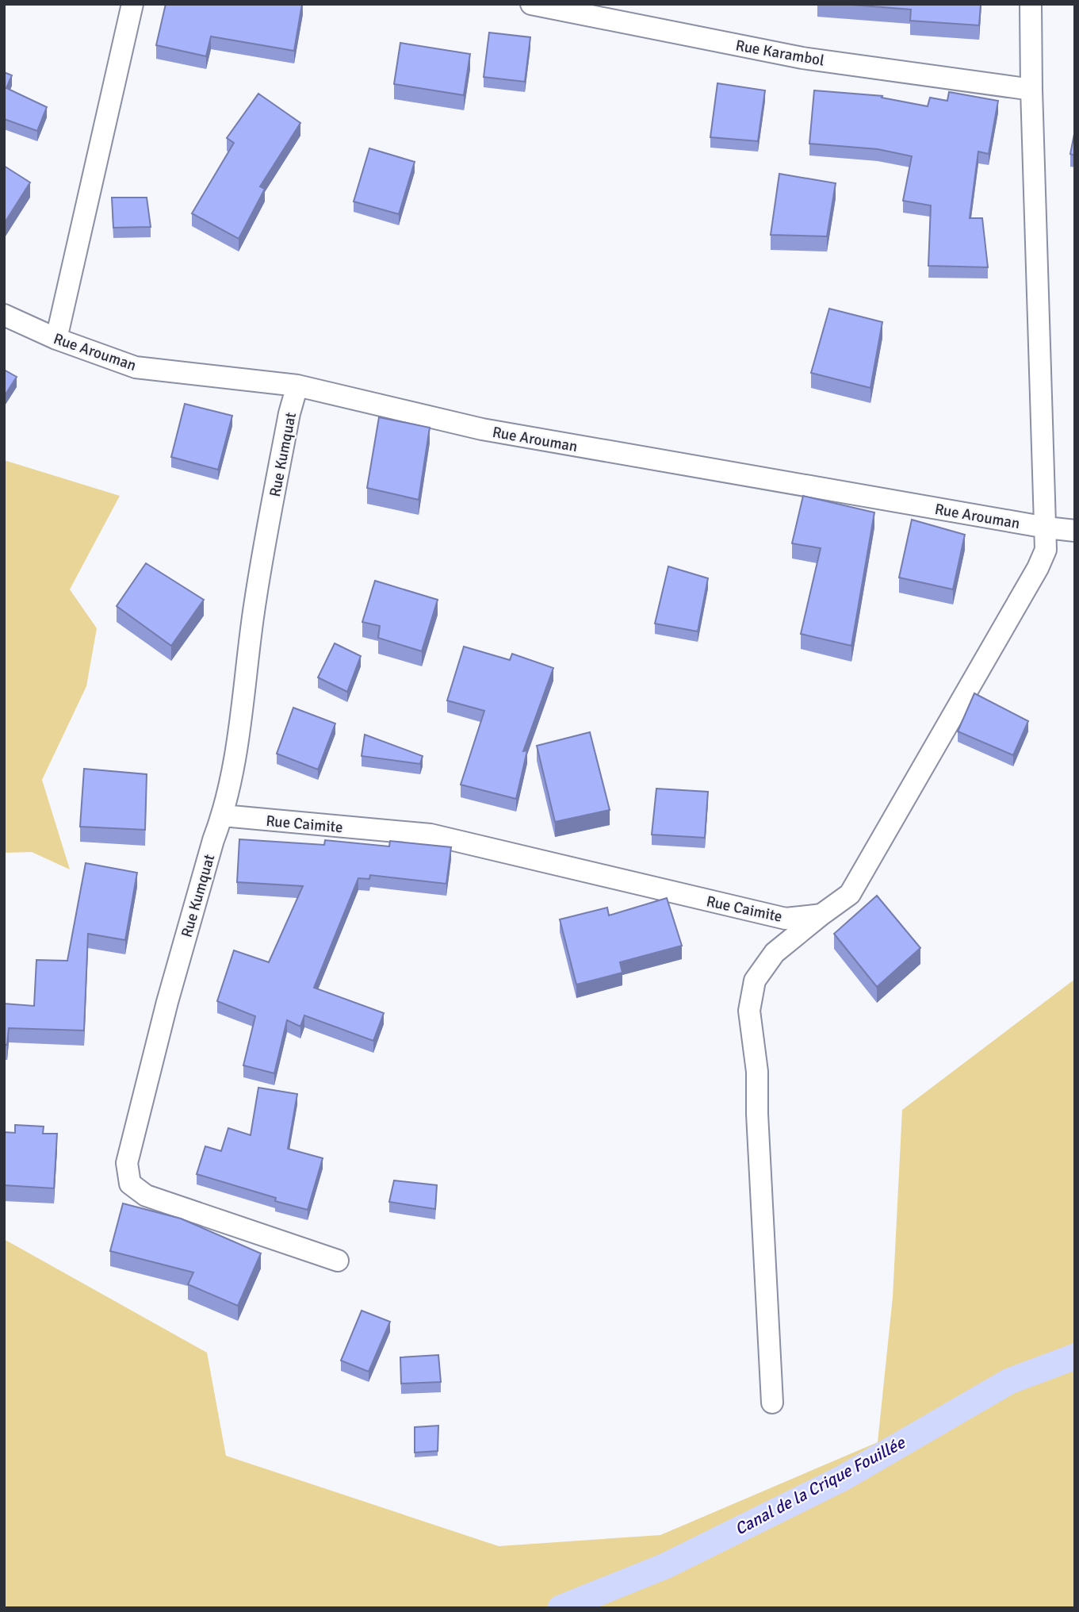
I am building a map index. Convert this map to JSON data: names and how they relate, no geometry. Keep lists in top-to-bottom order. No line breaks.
{"streets":{"street":["Rue Karambol","Rue Arouman","Rue Kumquat","Rue Caimite"]},"crossings":[["Rue Karambol","Rue Caimite"],["Rue Arouman","Rue Kumquat"],["Rue Arouman","Rue Caimite"],["Rue Kumquat","Rue Caimite"]],"water":["Canal de la Crique Fouillée"]}
